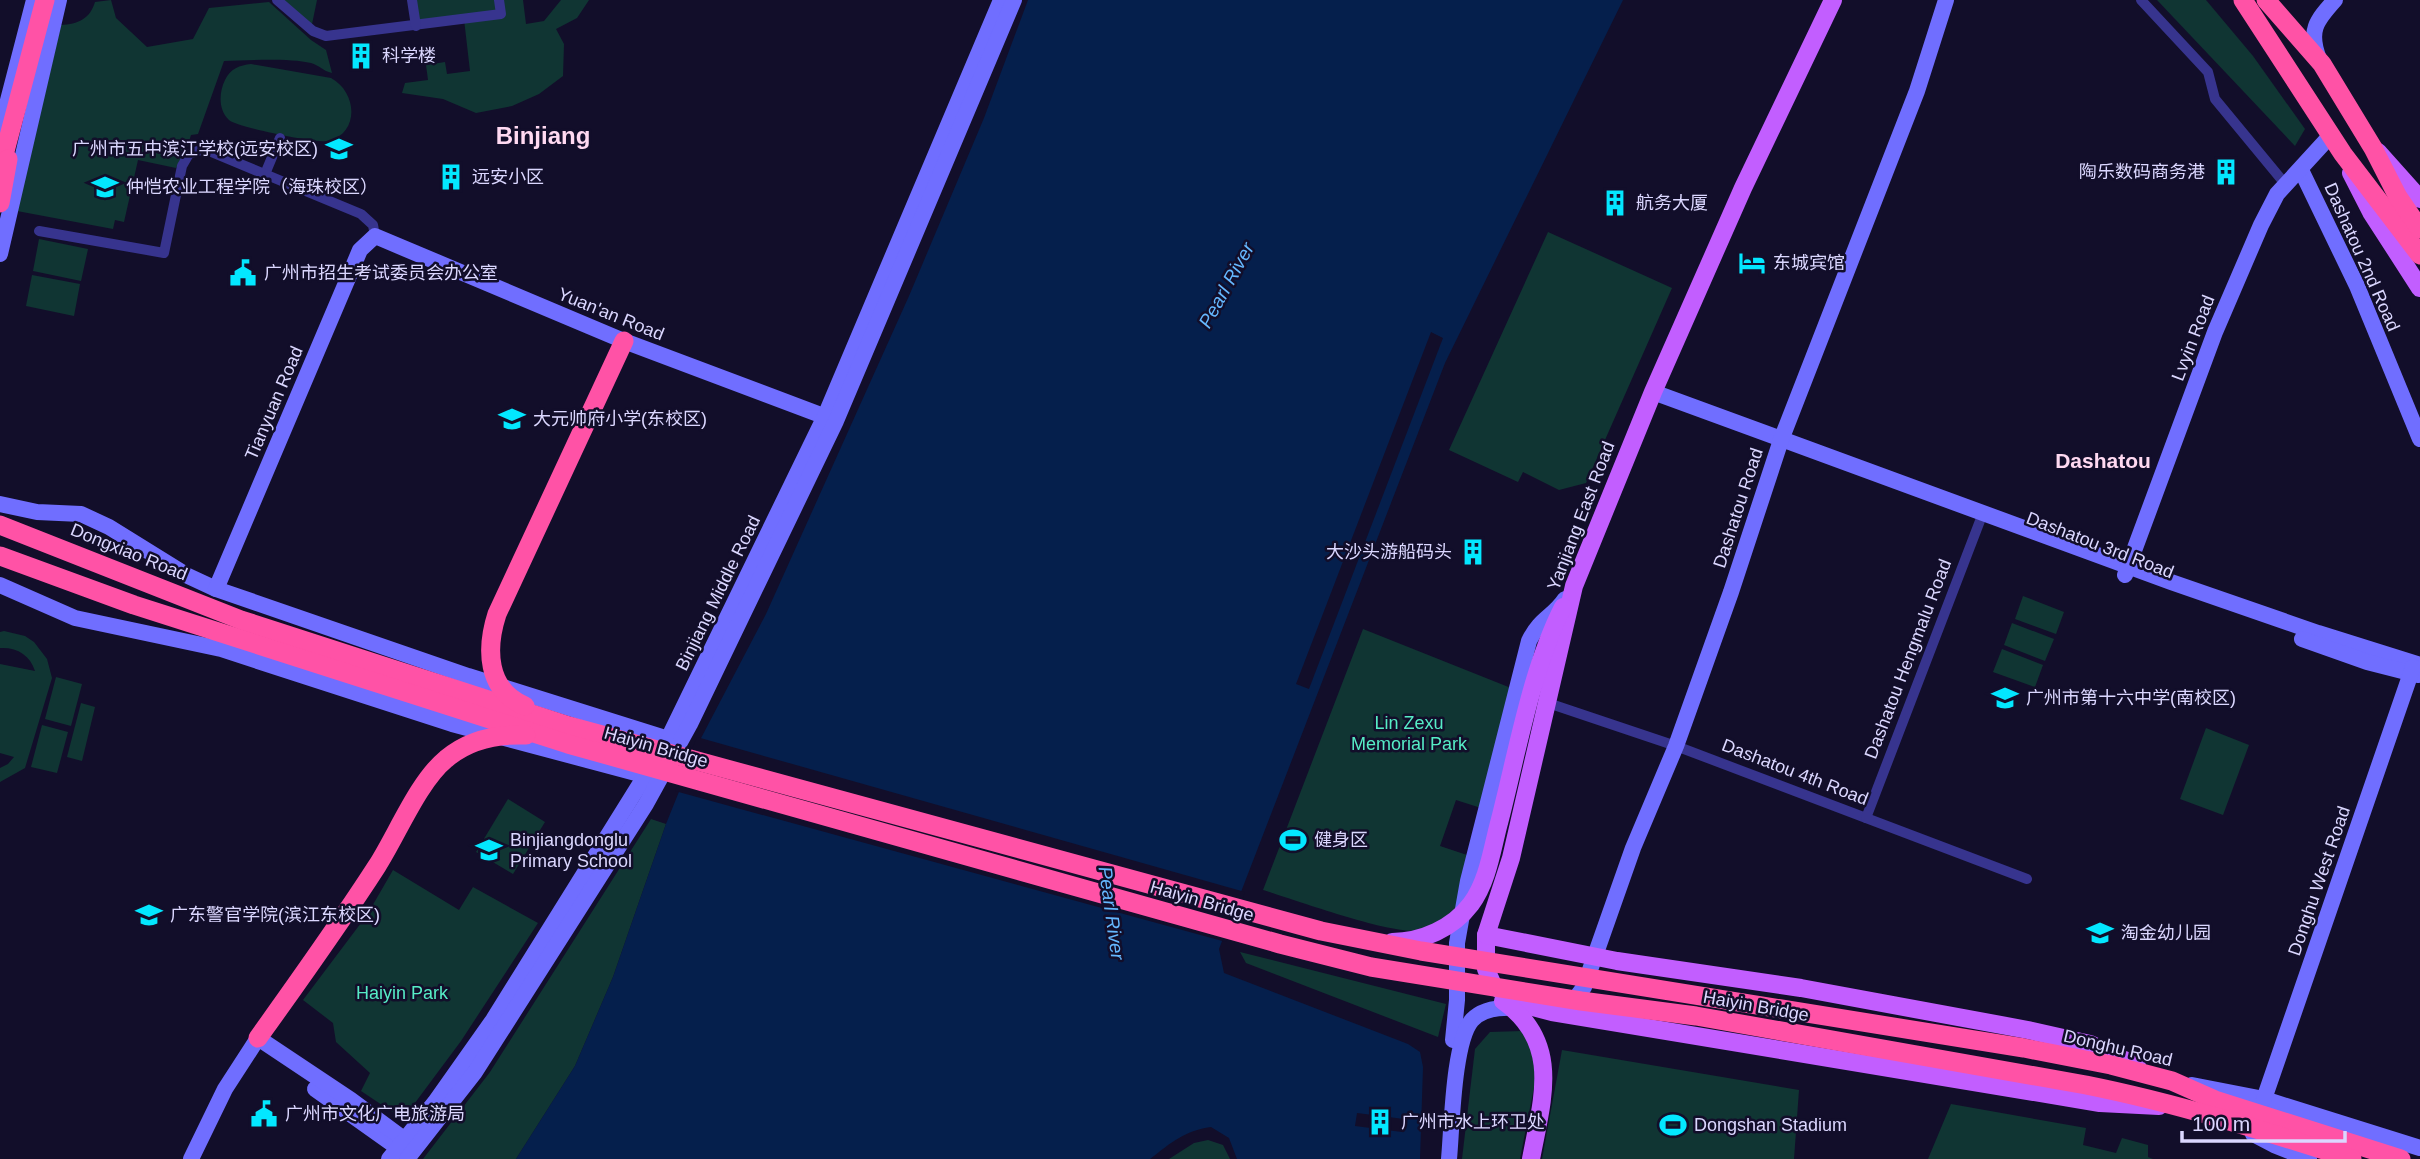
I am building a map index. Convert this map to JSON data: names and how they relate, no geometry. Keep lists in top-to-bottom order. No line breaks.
{"streets":{"highway":["Dongxiao Road","Haiyin Bridge","Donghu Road"],"main road":["Dashatou 2nd Road","Yuan'an Road","Lvyin Road","Tianyuan Road","Dashatou Road","Yanjiang East Road","Dashatou 3rd Road","Binjiang Middle Road","Donghu West Road"],"street":["Dashatou Hengmalu Road","Dashatou 4th Road"]},"crossings":[["Dashatou 2nd Road","Lvyin Road"],["Yuan'an Road","Tianyuan Road"],["Yuan'an Road","Binjiang Middle Road"],["Lvyin Road","Dashatou 3rd Road"],["Dashatou Road","Dashatou 3rd Road"],["Dashatou Road","Dashatou 4th Road"],["Yanjiang East Road","Dashatou 3rd Road"],["Yanjiang East Road","Dashatou 4th Road"],["Dashatou 3rd Road","Dashatou Hengmalu Road"],["Dashatou 3rd Road","Donghu West Road"],["Dongxiao Road","Haiyin Bridge"],["Dashatou Hengmalu Road","Dashatou 4th Road"],["Haiyin Bridge","Donghu Road"]],"districts":["Binjiang","Dashatou"],"water":["Pearl River"],"parks":["Lin Zexu Memorial Park","Haiyin Park"],"places":{"building":["科学楼","陶乐数码商务港","远安小区","航务大厦","大沙头游船码头","广州市水上环卫处"],"school or university":["广州市五中滨江学校(远安校区)","仲恺农业工程学院（海珠校区）","大元帅府小学(东校区)","广州市第十六中学(南校区)","Binjiangdonglu Primary School","广东警官学院(滨江东校区)","淘金幼儿园"],"hotel":["东城宾馆"],"public building":["广州市招生考试委员会办公室","广州市文化广电旅游局"],"sports":["健身区","Dongshan Stadium"]},"scale_bar":"100 m"}
